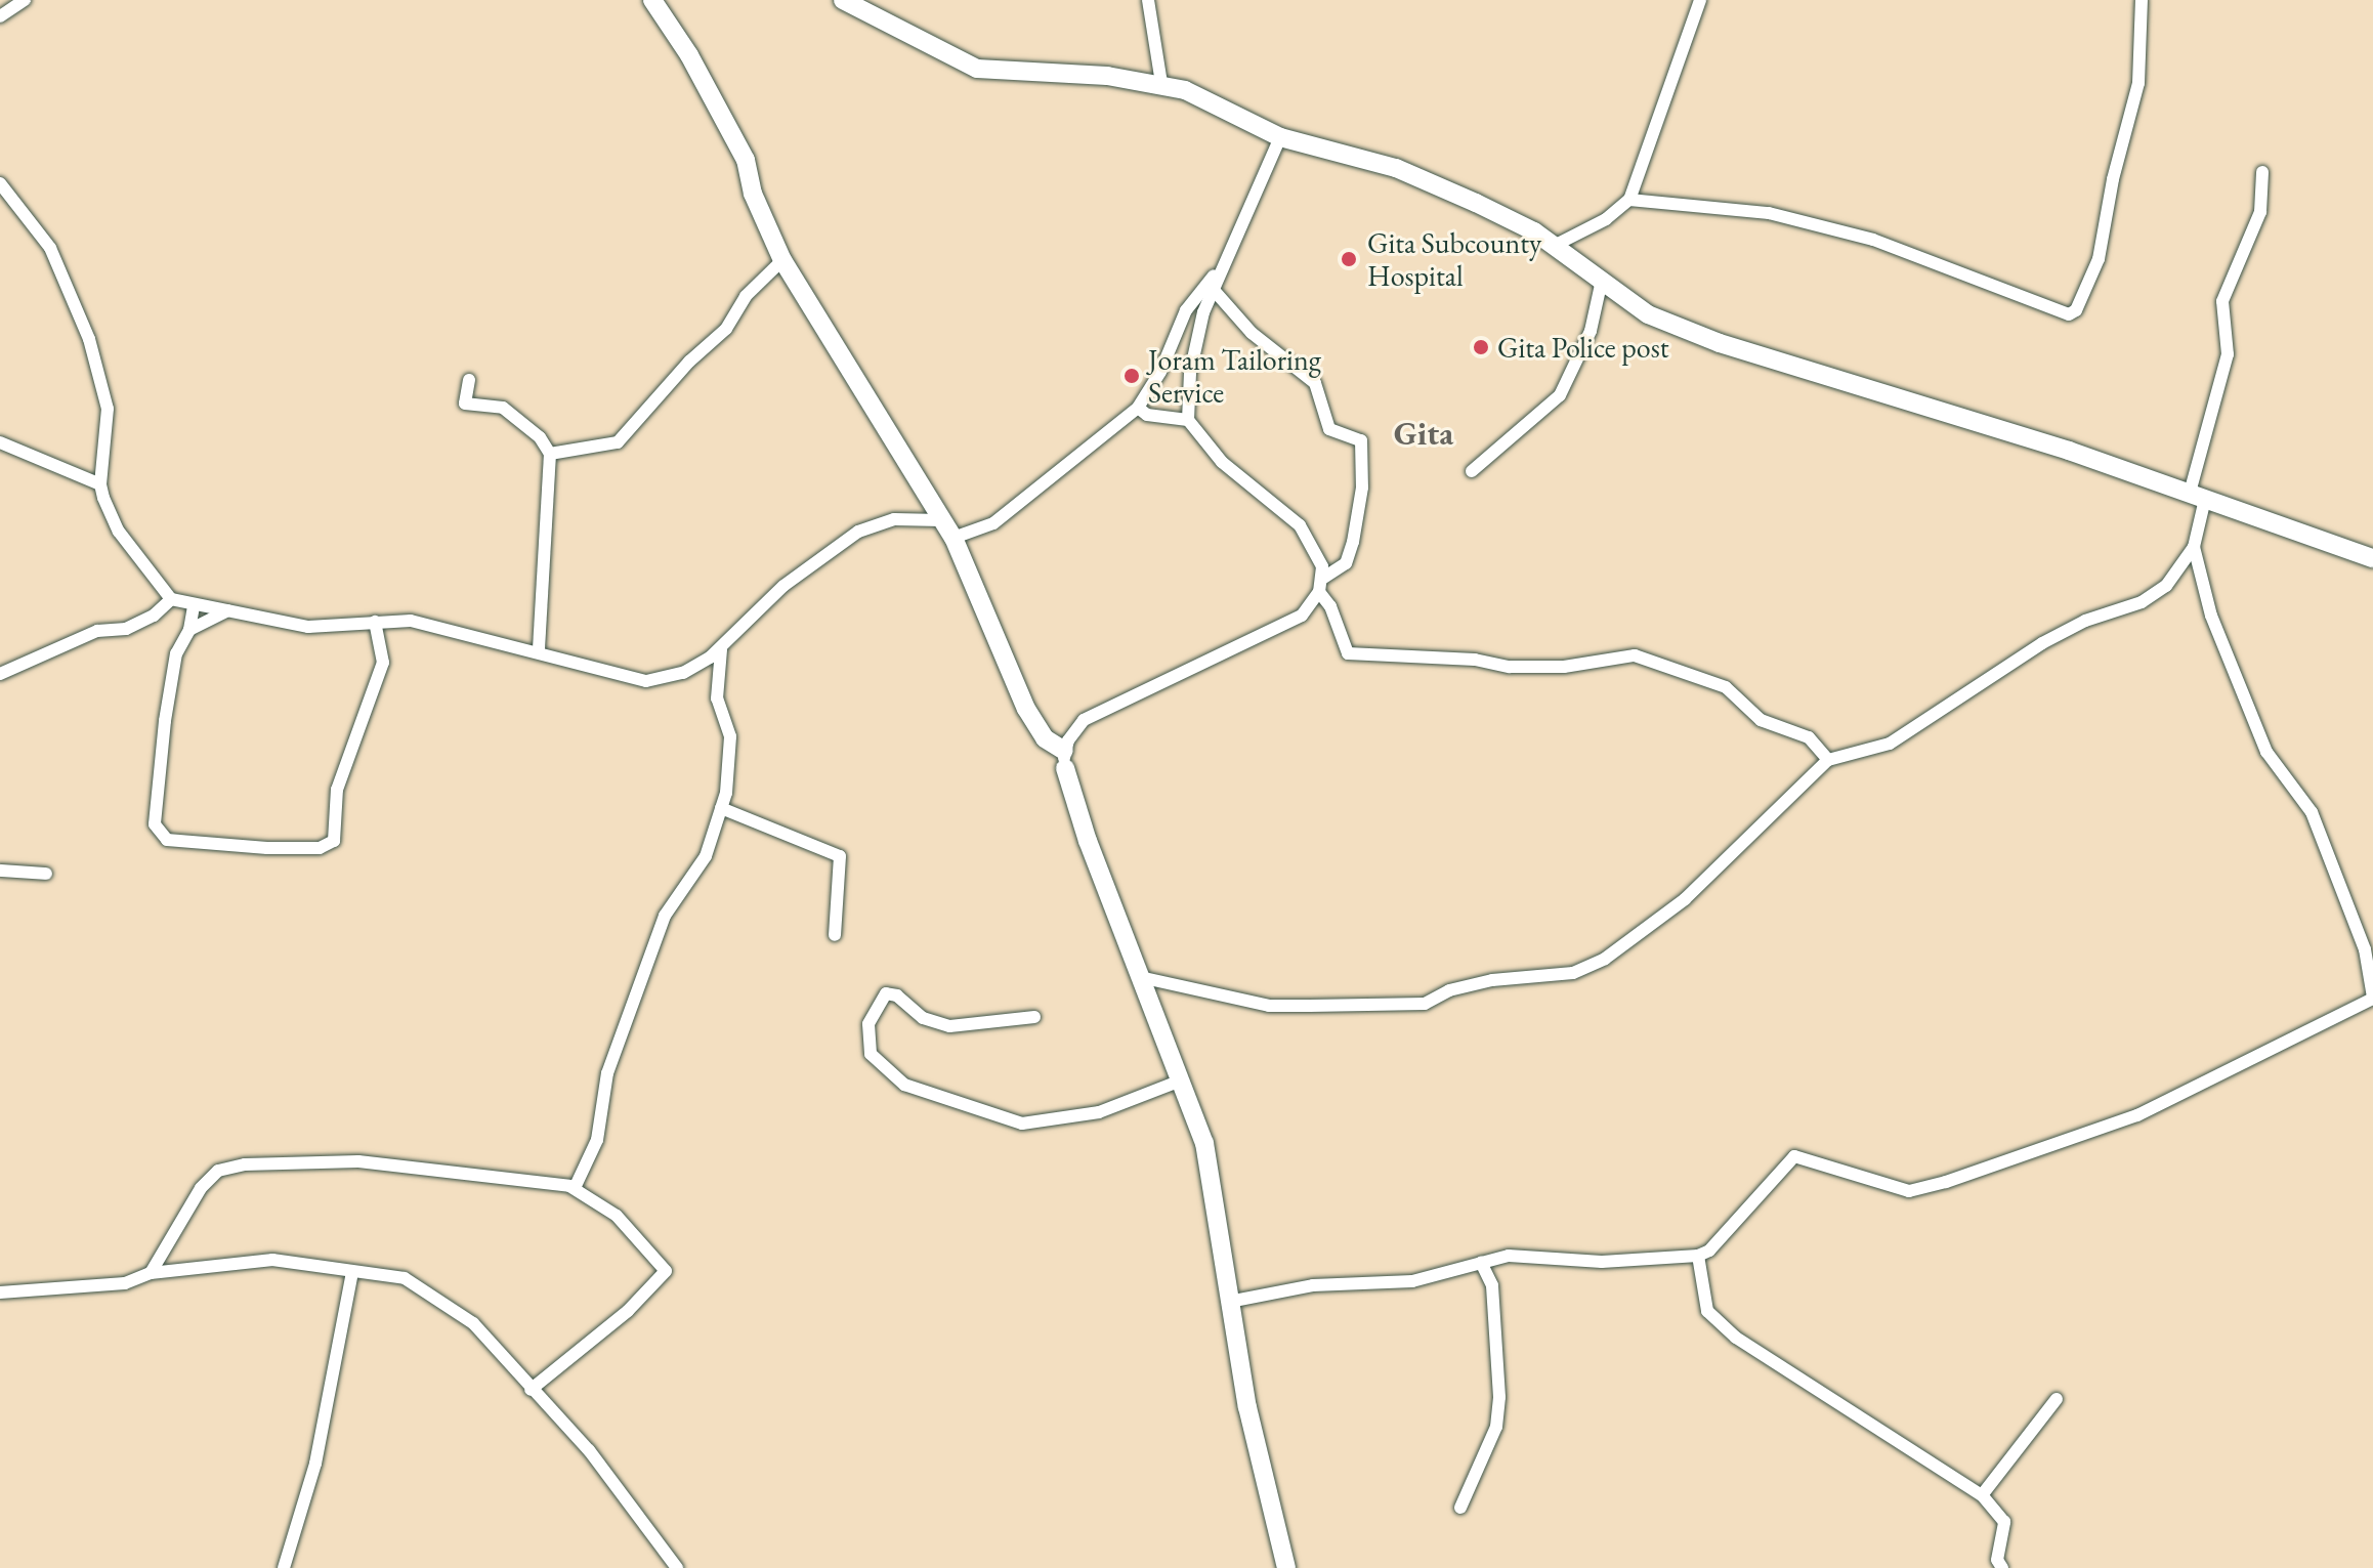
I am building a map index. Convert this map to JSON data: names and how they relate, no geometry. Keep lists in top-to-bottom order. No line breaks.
{"districts":["Gita"],"places":["Gita Subcounty Hospital","Gita Police post","Joram Tailoring Service"]}
